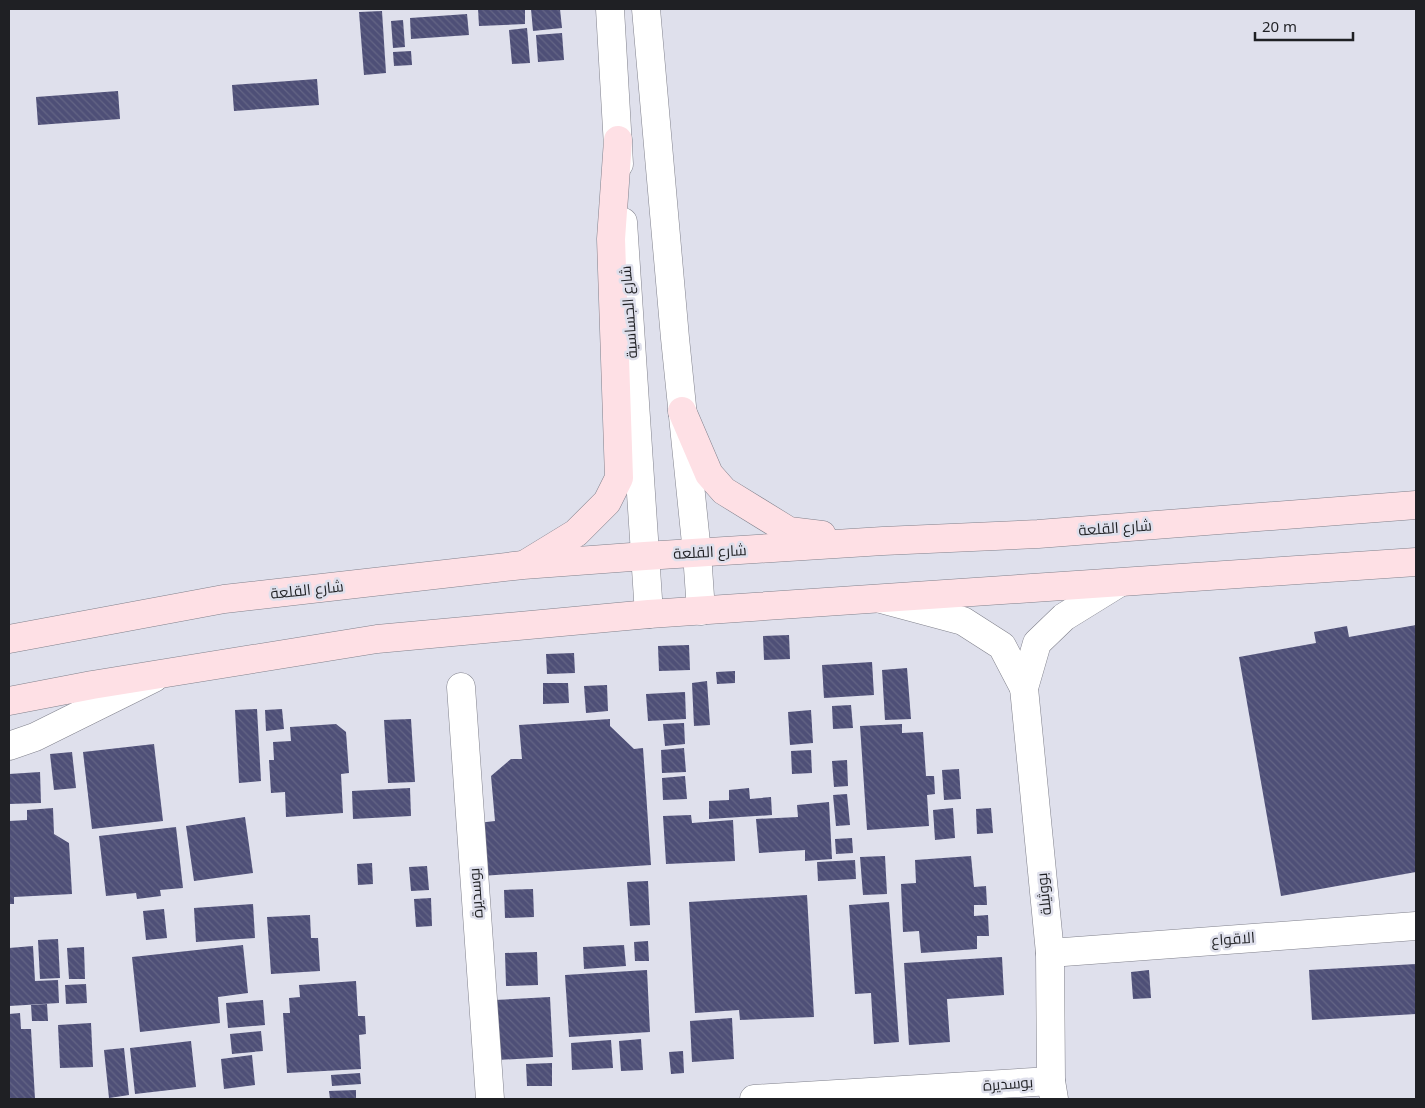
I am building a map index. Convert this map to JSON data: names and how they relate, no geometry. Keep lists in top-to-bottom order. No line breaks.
{"streets":{"main road":["شارع القلعة"],"street":["شارع الجساسية","بوسديرة","بووثيلة","الاقواع"]},"crossings":[["شارع الجساسية","شارع القلعة"],["بوسديرة","بووثيلة"],["بووثيلة","الاقواع"]],"scale_bar":"20 m"}
